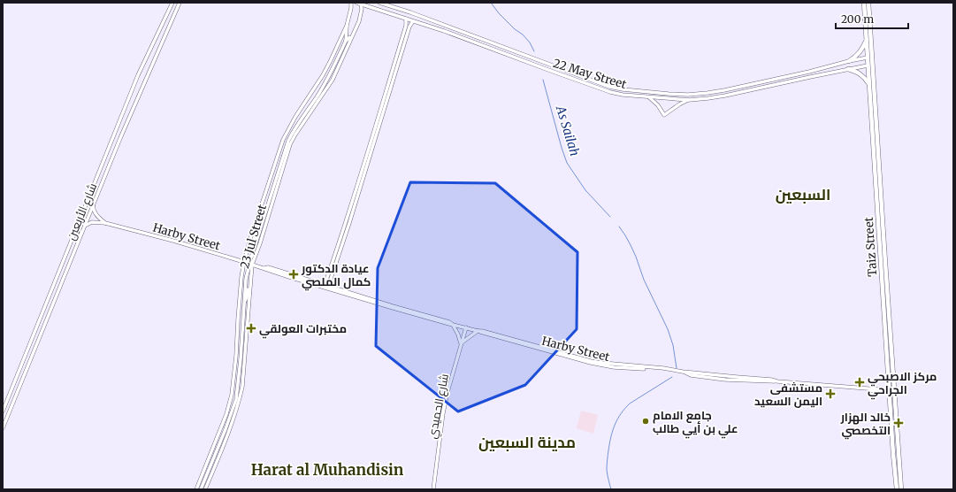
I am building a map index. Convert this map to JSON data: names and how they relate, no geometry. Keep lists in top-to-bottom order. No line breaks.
{"streets":{"highway":["Taiz Street"],"street":["22 May Street","شارع الأربعين","Harby Street","23 Jul Street","شارع الحميدي"]},"crossings":[["22 May Street","23 Jul Street"],["22 May Street","Taiz Street"],["شارع الأربعين","Harby Street"],["Harby Street","23 Jul Street"],["Harby Street","Taiz Street"],["Harby Street","شارع الحميدي"]],"districts":["السبعين","مدينة السبعين","Harat al Muhandisin"],"water":["As Sailah"],"places":{"health":["عيادة الدكتور كمال الملصي","مختبرات العولقي","مركز الاصبحي الجراحي","مستشفى اليمن السعيد","خالد الهزار التخصصي"],"other":["جامع الامام علي بن أيي طالب"]},"scale_bar":"200 m"}
